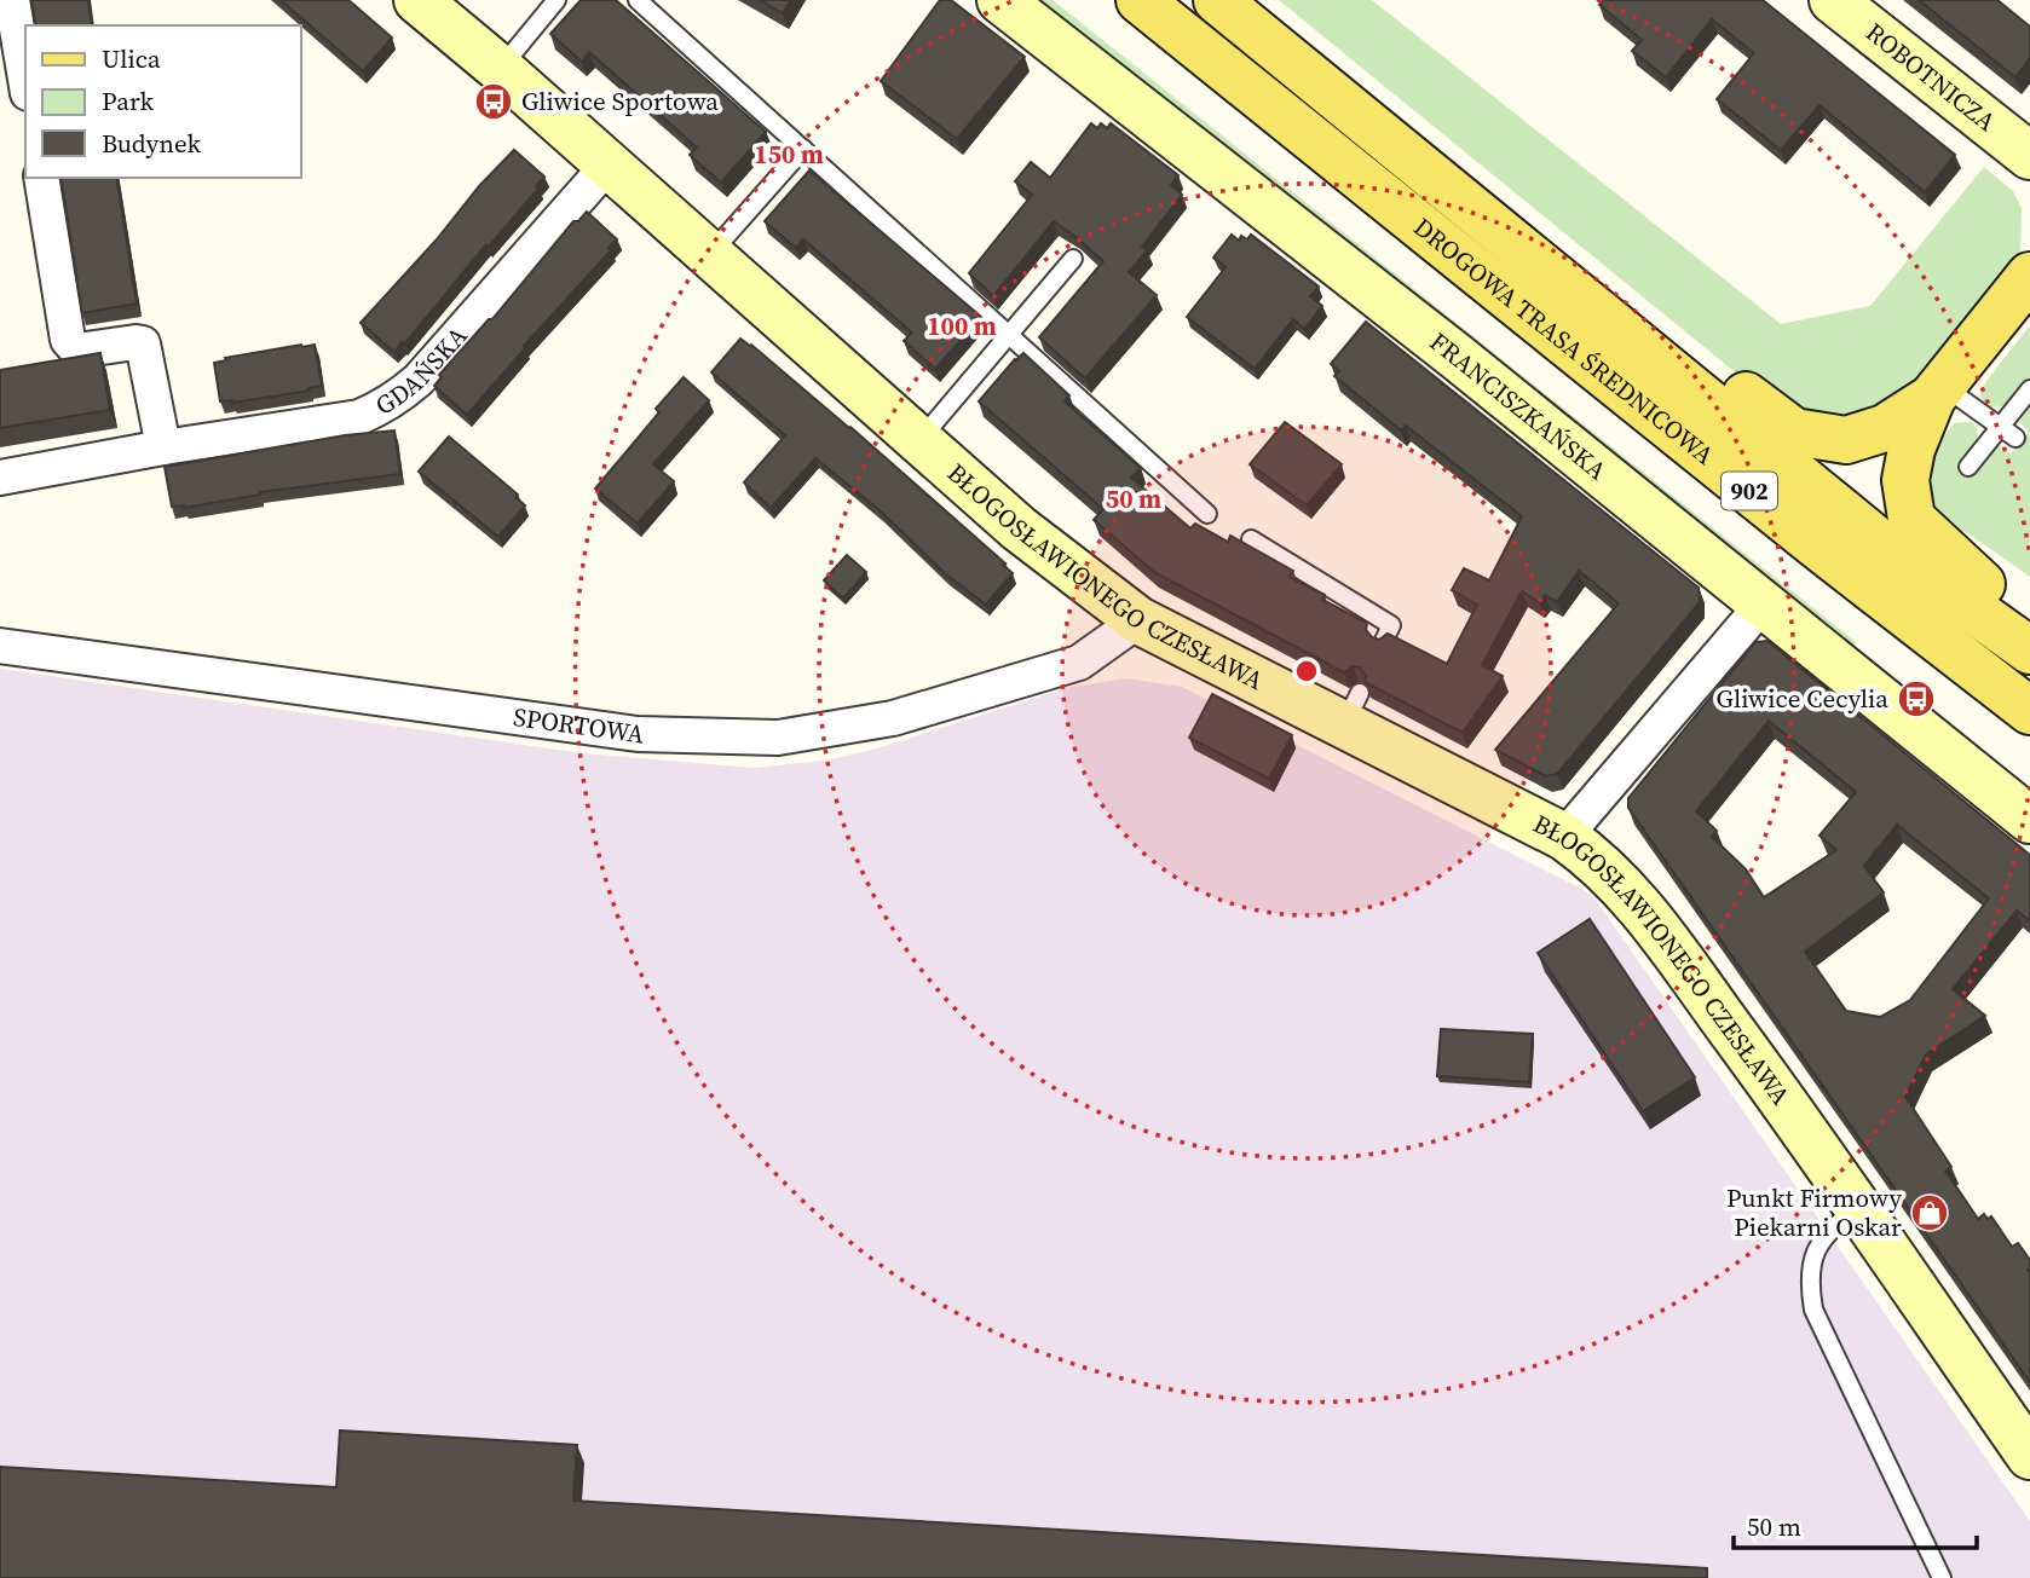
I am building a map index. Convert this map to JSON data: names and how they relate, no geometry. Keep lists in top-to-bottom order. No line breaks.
{"streets":{"main road":["DROGOWA TRASA ŚREDNICOWA","902"],"street":["ROBOTNICZA","GDAŃSKA","FRANCISZKAŃSKA","BŁOGOSŁAWIONEGO CZESŁAWA","SPORTOWA"]},"crossings":[["GDAŃSKA","BŁOGOSŁAWIONEGO CZESŁAWA"],["BŁOGOSŁAWIONEGO CZESŁAWA","SPORTOWA"]],"places":{"bus stop":["Gliwice Sportowa","Gliwice Cecylia"],"shop":["Punkt Firmowy Piekarni Oskar"]},"legend":["Ulica","Park","Budynek"],"scale_bar":"50 m","rings":["150 m","100 m","50 m"]}
